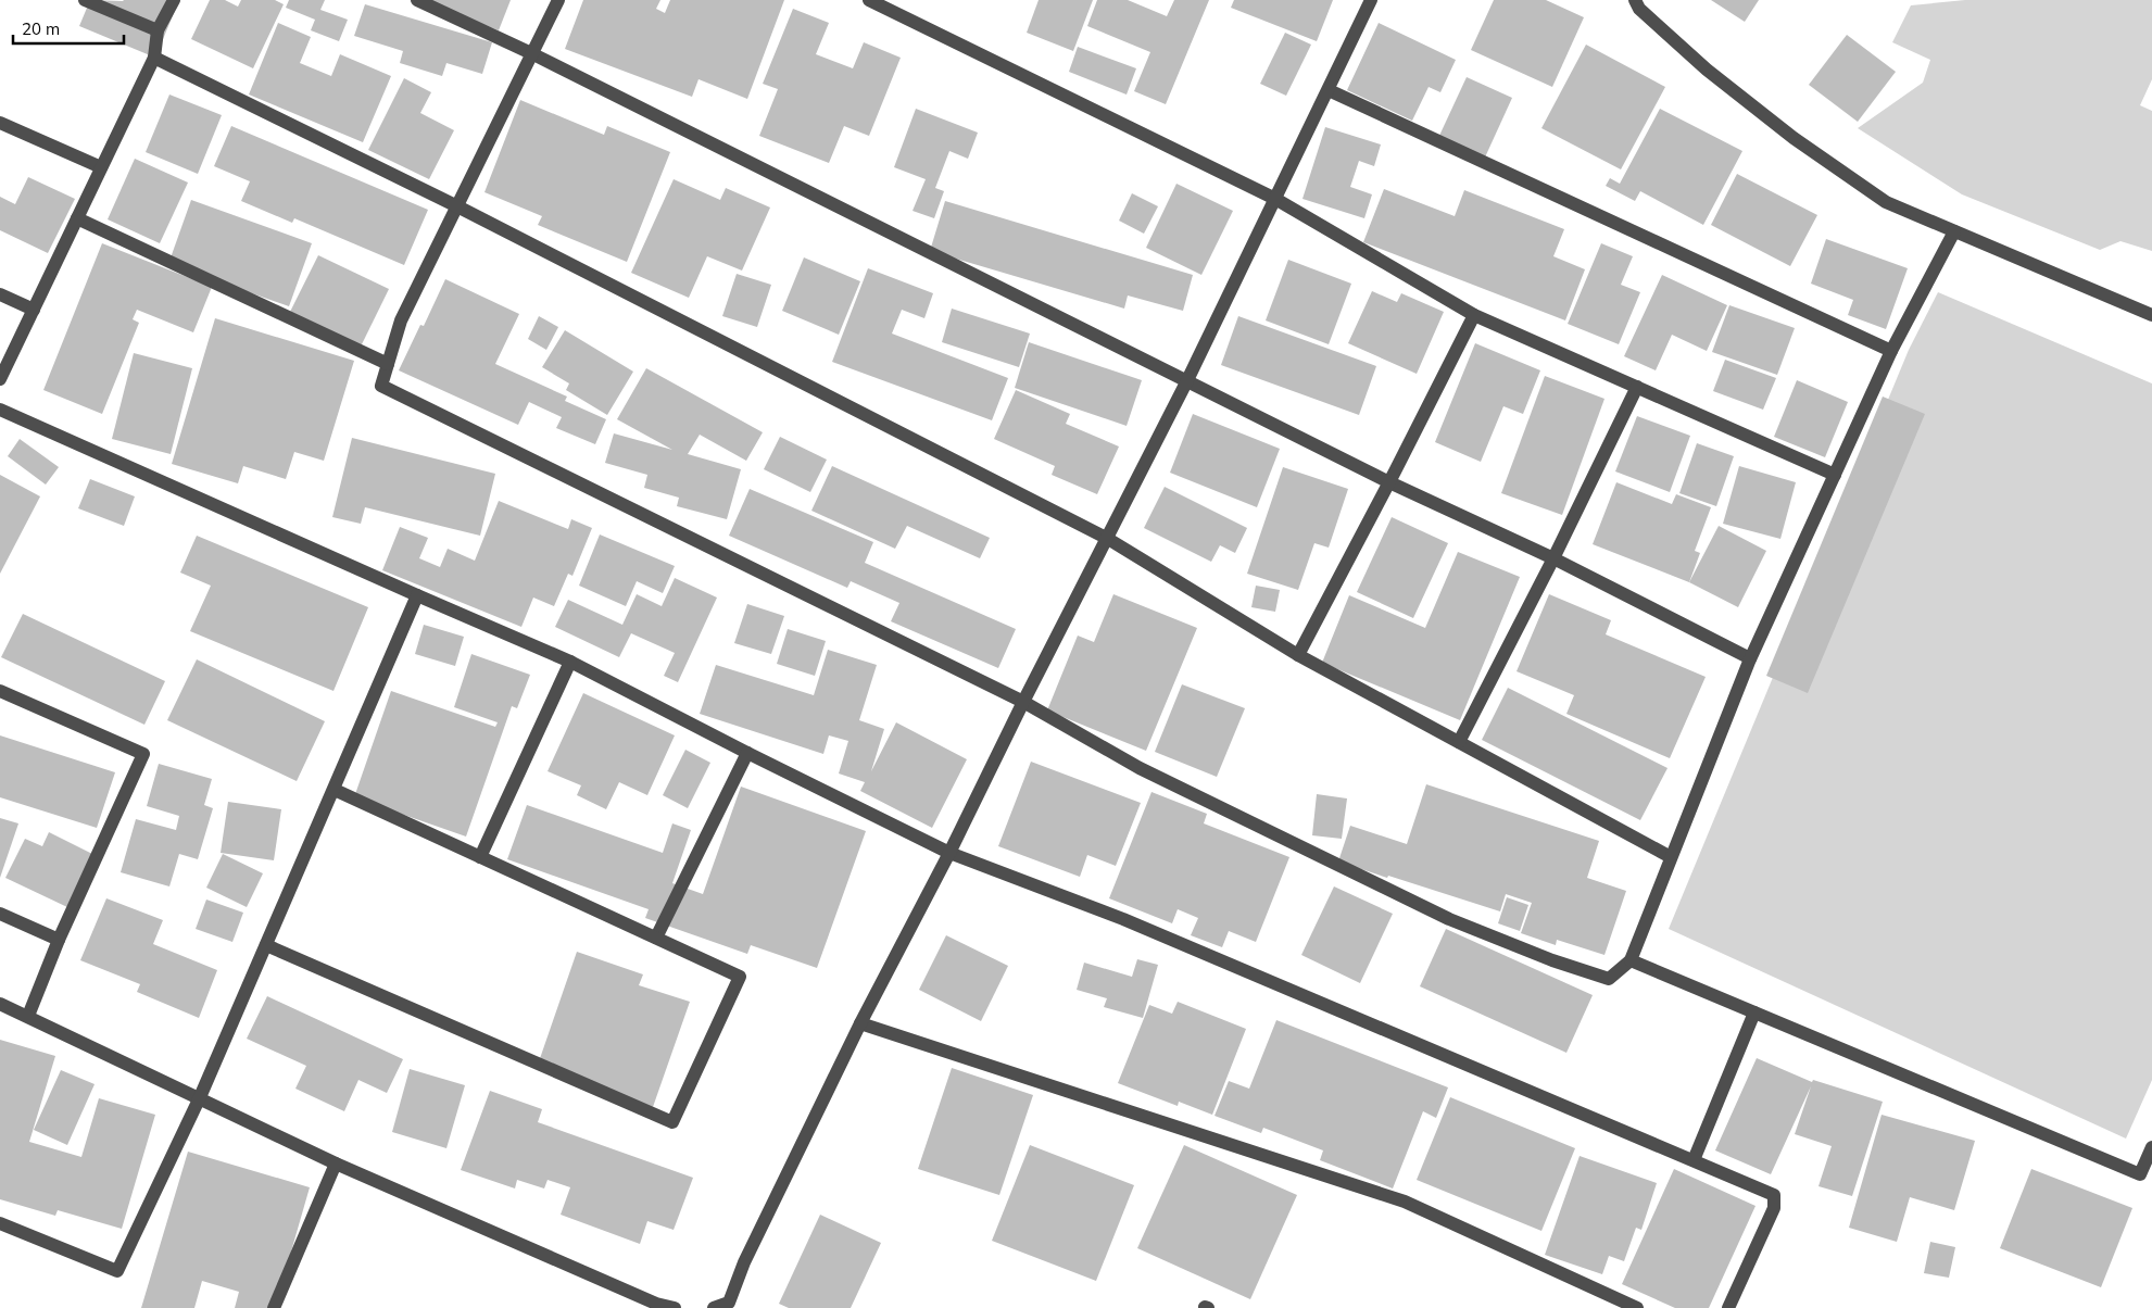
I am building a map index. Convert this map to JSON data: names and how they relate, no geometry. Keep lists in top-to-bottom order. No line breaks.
{"scale_bar":"20 m"}
